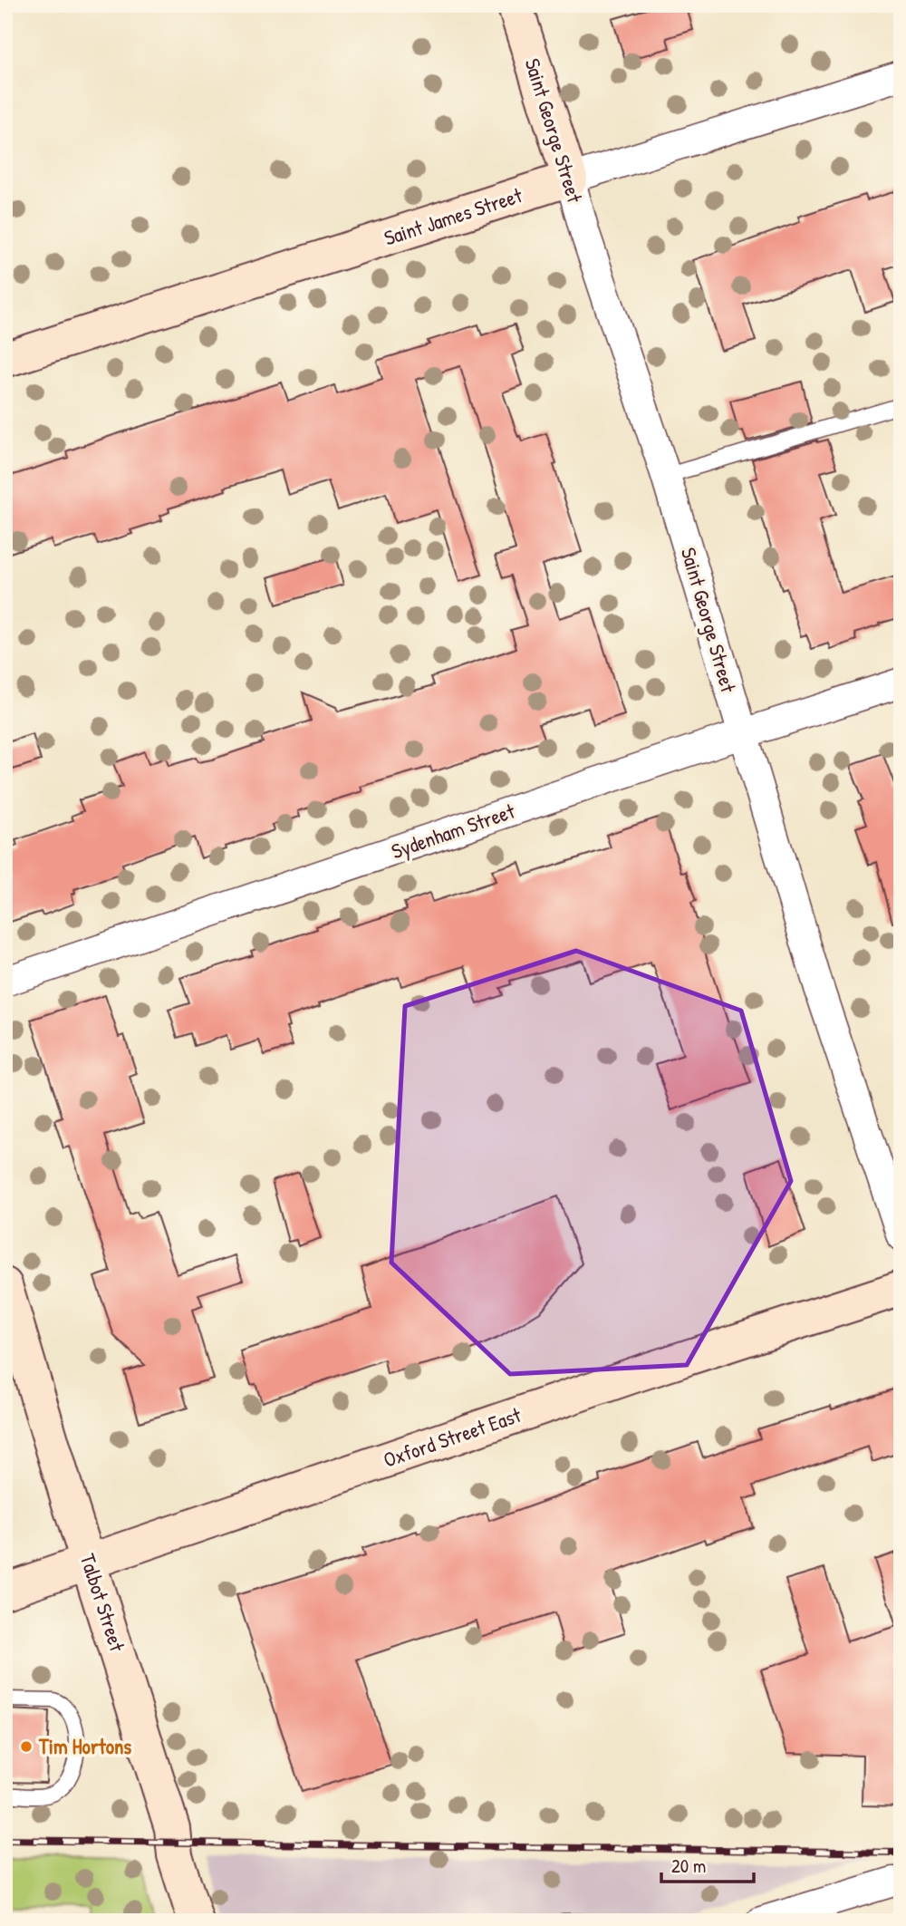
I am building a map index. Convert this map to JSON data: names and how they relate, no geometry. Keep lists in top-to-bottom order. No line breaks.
{"streets":{"street":["Saint George Street","Saint James Street","Sydenham Street","Oxford Street East","Talbot Street"]},"crossings":[["Saint George Street","Saint James Street"],["Saint George Street","Sydenham Street"],["Oxford Street East","Talbot Street"]],"places":["Tim Hortons"],"scale_bar":"20 m"}
